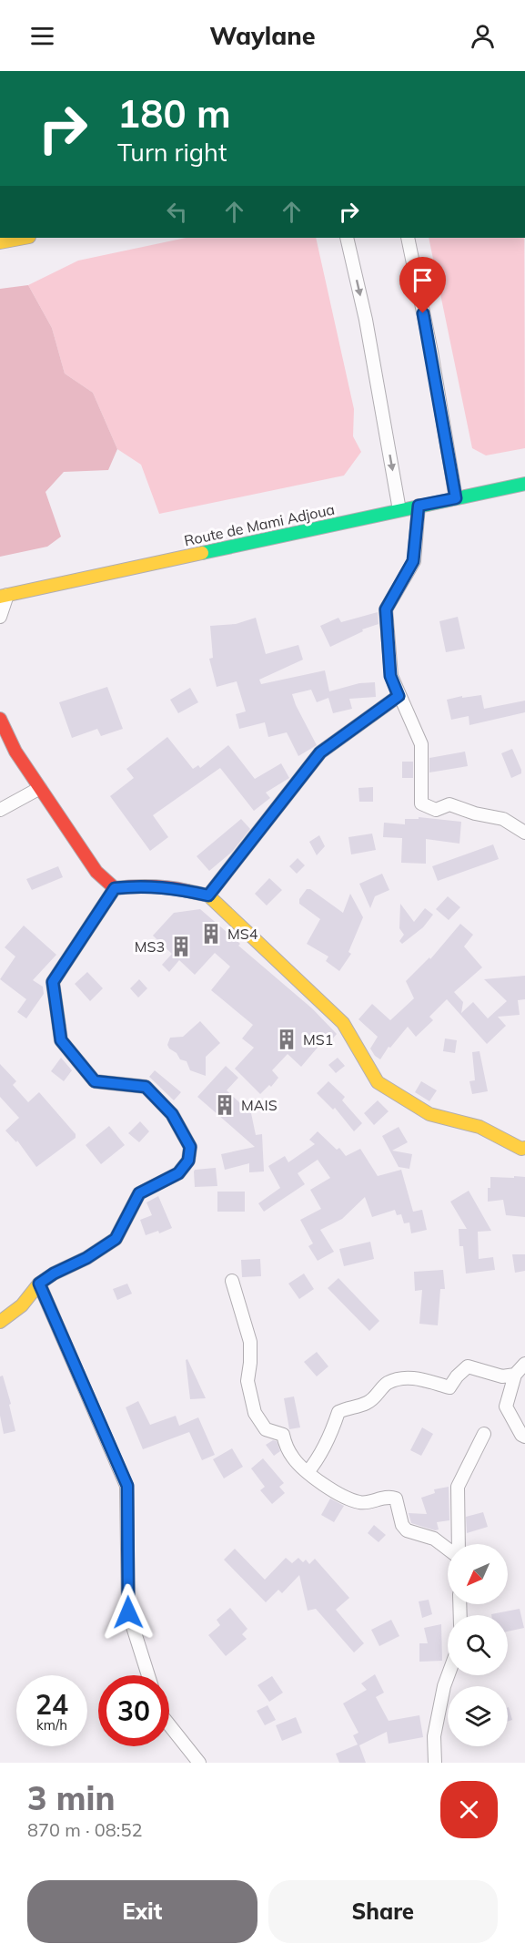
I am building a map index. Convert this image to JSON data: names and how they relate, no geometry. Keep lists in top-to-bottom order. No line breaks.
{"streets":{"street":["Route de Mami Adjoua"]},"places":{"building":["MS4","MS3","MS1","MAIS"]},"north":"bottom left","page":{"header":"Waylane","turn":["180 m","Turn right"],"speed":"24 km/h","limit":"30","heading":["3 min","870 m · 08:52"],"buttons":["Exit","Share"]}}
